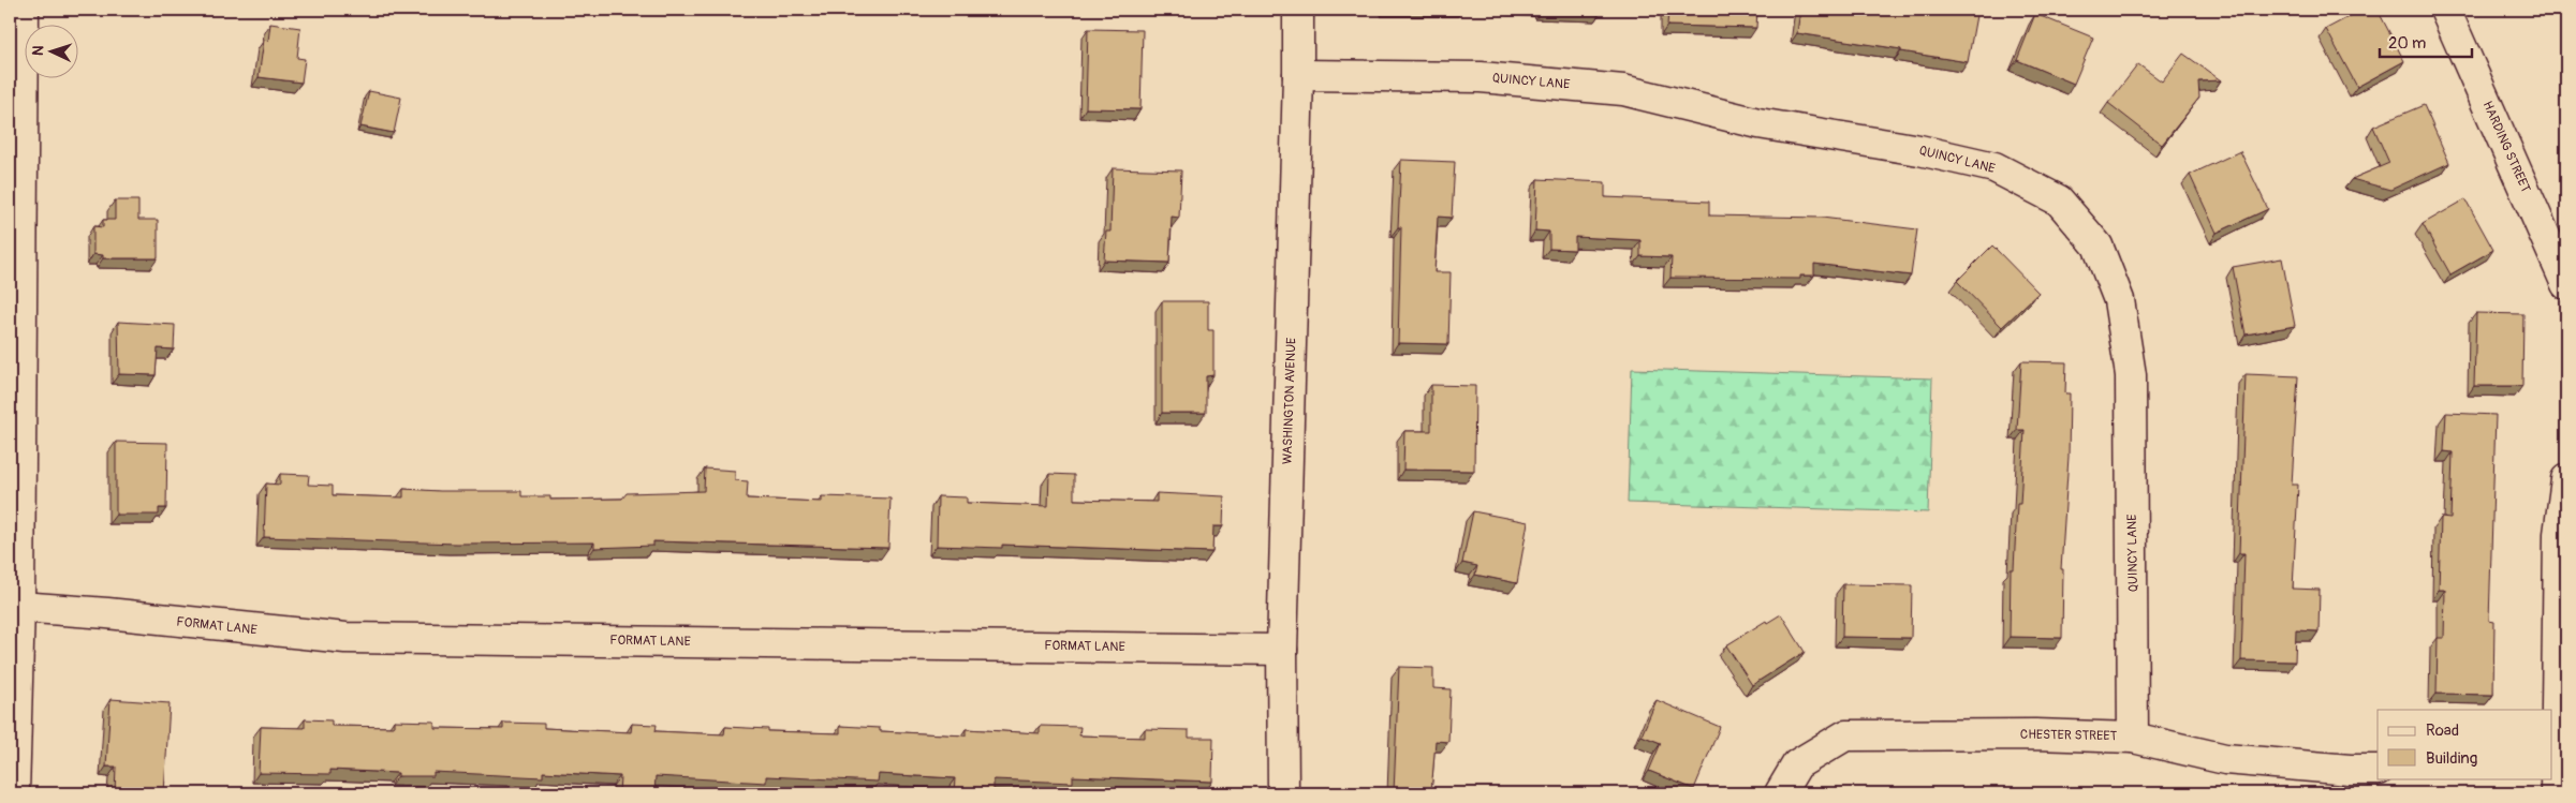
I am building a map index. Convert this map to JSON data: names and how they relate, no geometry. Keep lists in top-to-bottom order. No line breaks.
{"streets":{"street":["QUINCY LANE","HARDING STREET","WASHINGTON AVENUE","FORMAT LANE","CHESTER STREET"]},"crossings":[["QUINCY LANE","WASHINGTON AVENUE"],["QUINCY LANE","CHESTER STREET"],["WASHINGTON AVENUE","FORMAT LANE"]],"legend":["Road","Building"],"scale_bar":"20 m","north":"left"}
